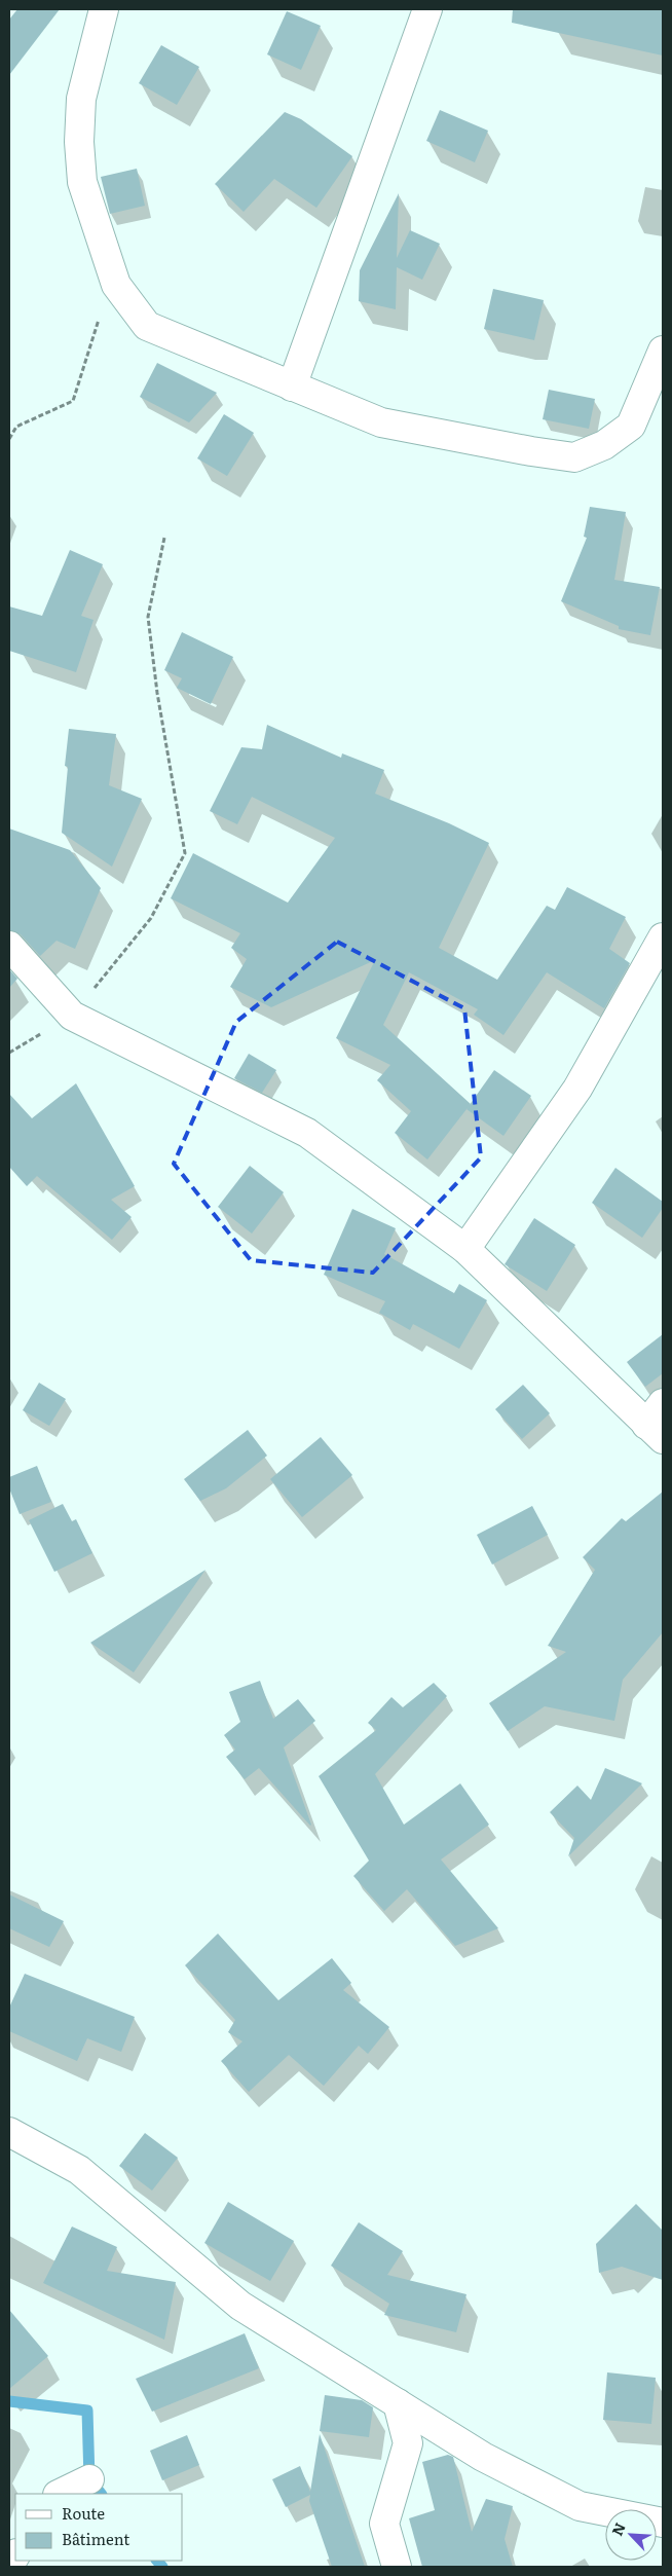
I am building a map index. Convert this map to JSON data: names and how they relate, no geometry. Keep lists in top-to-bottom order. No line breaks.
{"legend":["Route","Bâtiment"],"north":"top left"}
